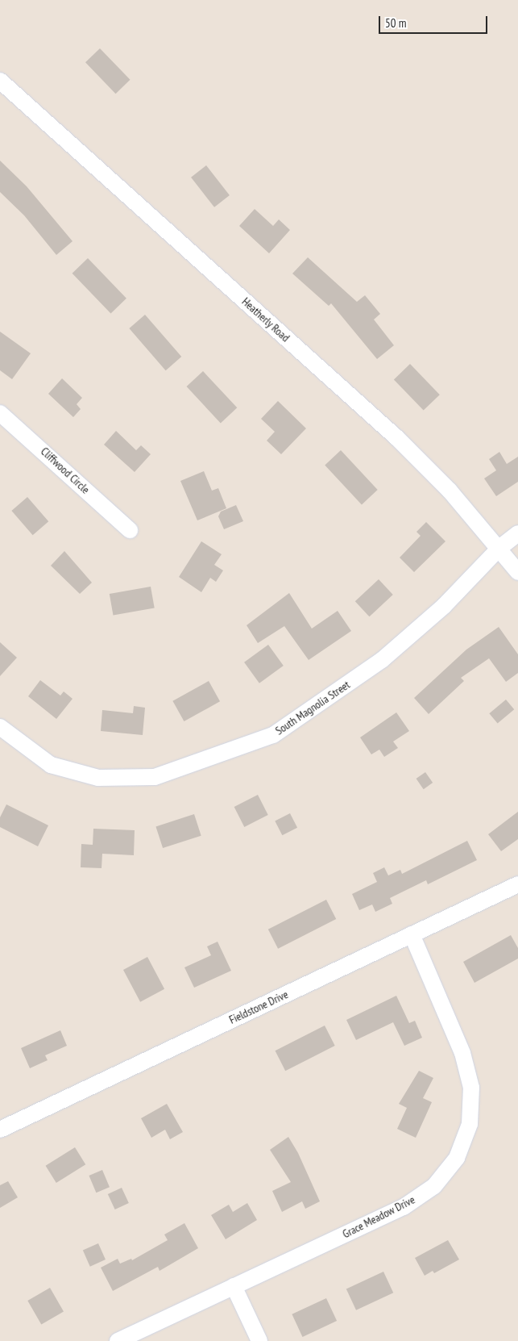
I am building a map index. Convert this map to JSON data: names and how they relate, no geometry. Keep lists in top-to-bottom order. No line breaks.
{"streets":{"street":["Heatherly Road","Cliffwood Circle","South Magnolia Street","Fieldstone Drive","Grace Meadow Drive"]},"crossings":[["Heatherly Road","South Magnolia Street"],["Fieldstone Drive","Grace Meadow Drive"]],"scale_bar":"50 m"}
